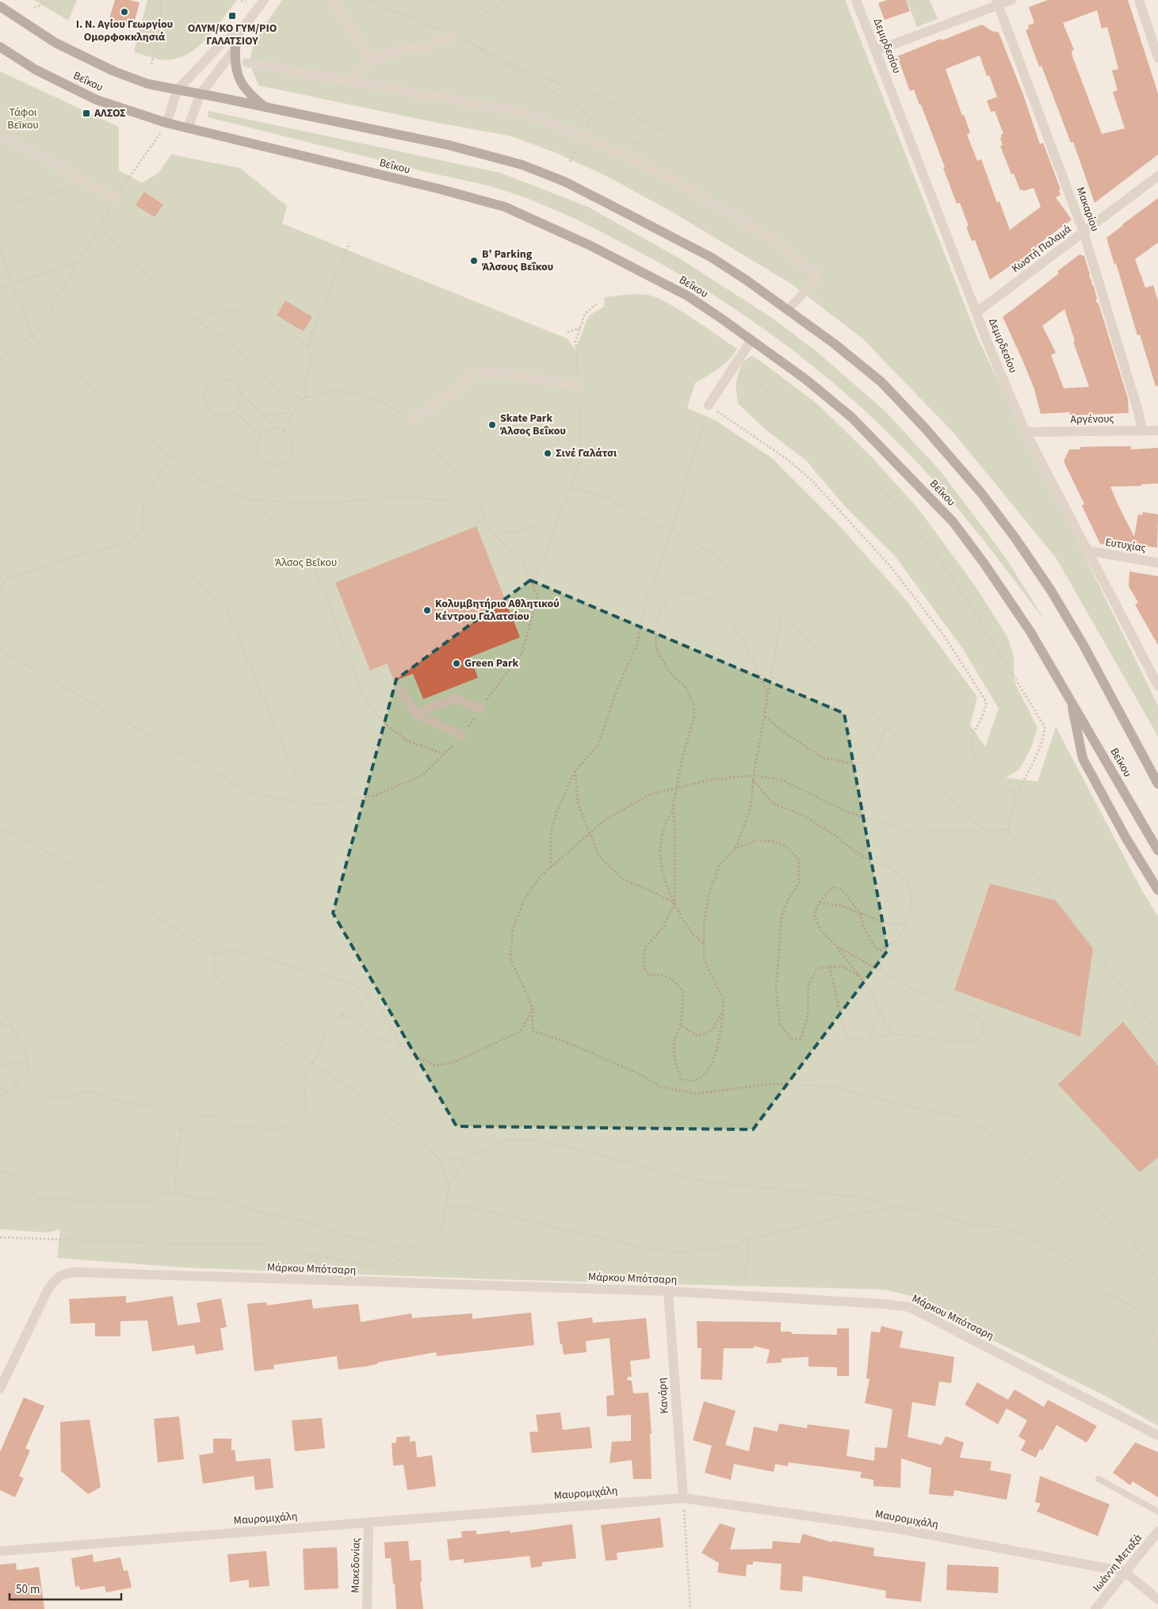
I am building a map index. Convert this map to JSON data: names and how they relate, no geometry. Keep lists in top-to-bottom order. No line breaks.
{"streets":{"main road":["Βεΐκου"],"street":["Δεμιρδεσίου","Μακαρίου","Κωστή Παλαμά","Αργένους","Ευτυχίας","Μάρκου Μπότσαρη","Κανάρη","Μαυρομιχάλη","Ιωάννη Μεταξά","Μακεδονίας"]},"crossings":[["Δεμιρδεσίου","Κωστή Παλαμά"],["Δεμιρδεσίου","Αργένους"],["Δεμιρδεσίου","Ευτυχίας"],["Μακαρίου","Κωστή Παλαμά"],["Μακαρίου","Αργένους"],["Μάρκου Μπότσαρη","Κανάρη"],["Κανάρη","Μαυρομιχάλη"],["Μαυρομιχάλη","Ιωάννη Μεταξά"],["Μαυρομιχάλη","Μακεδονίας"]],"parks":["Τάφοι Βεϊκου","Άλσος Βεΐκου"],"places":{"other":["Ι. Ν. Αγίου Γεωργίου Ομορφοκκλησιά","Β' Parking Άλσους Βεΐκου","Skate Park Άλσος Βεΐκου","Σινέ Γαλάτσι","Κολυμβητήριο Αθλητικού Κέντρου Γαλατσίου","Green Park"],"transit":["ΟΛΥΜ/ΚΟ ΓΥΜ/ΡΙΟ ΓΑΛΑΤΣΙΟΥ","ΑΛΣΟΣ"]},"scale_bar":"50 m"}
